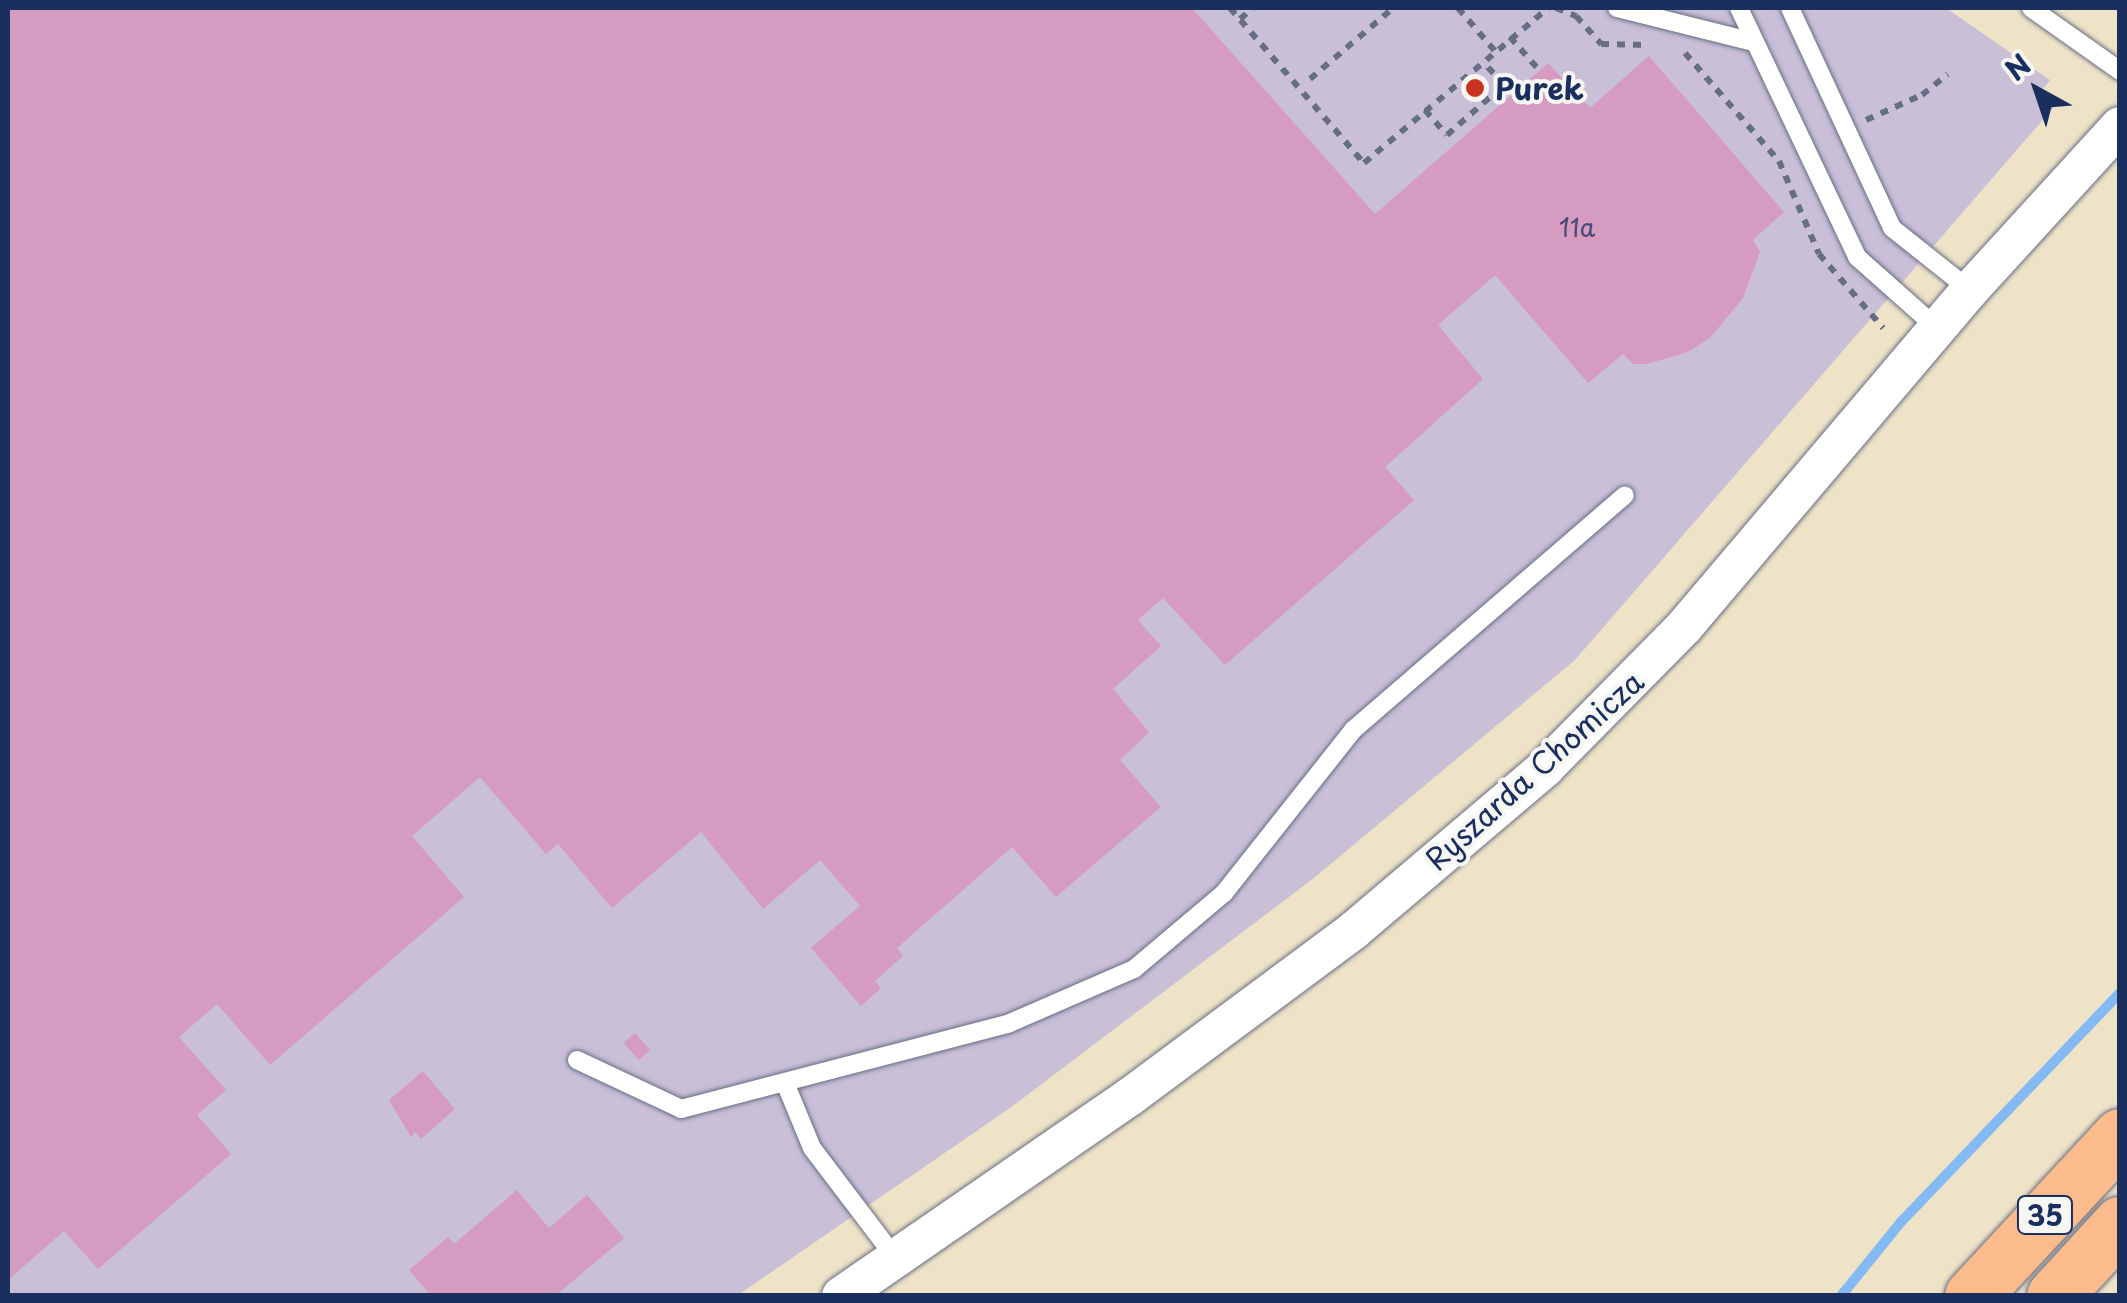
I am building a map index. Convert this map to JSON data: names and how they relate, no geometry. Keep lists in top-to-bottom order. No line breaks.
{"streets":{"main road":["35"],"street":["Ryszarda Chomicza"]},"places":["Purek"],"house_numbers":["11a"],"north":"top left"}
